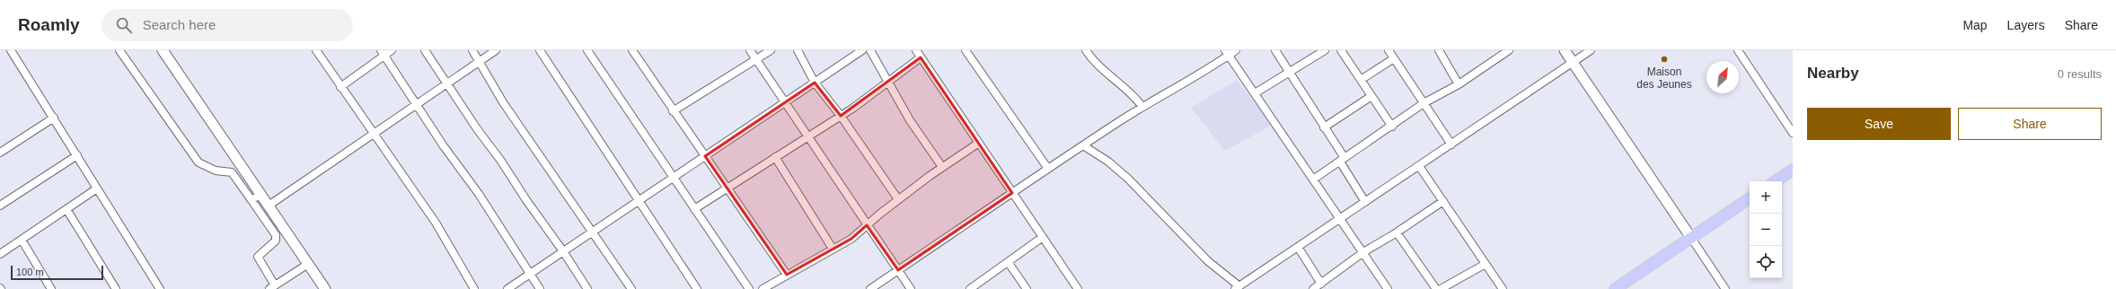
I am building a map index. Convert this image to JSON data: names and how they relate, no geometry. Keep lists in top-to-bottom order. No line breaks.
{"places":["Maison des Jeunes"],"scale_bar":"100 m","north":"top right","page":{"header":"Roamly","search":"Search here","nav":["Map","Layers","Share"],"heading":["Nearby","0 results"],"buttons":["Save","Share"],"map_buttons":["+","−"],"scale":"100 m"}}
